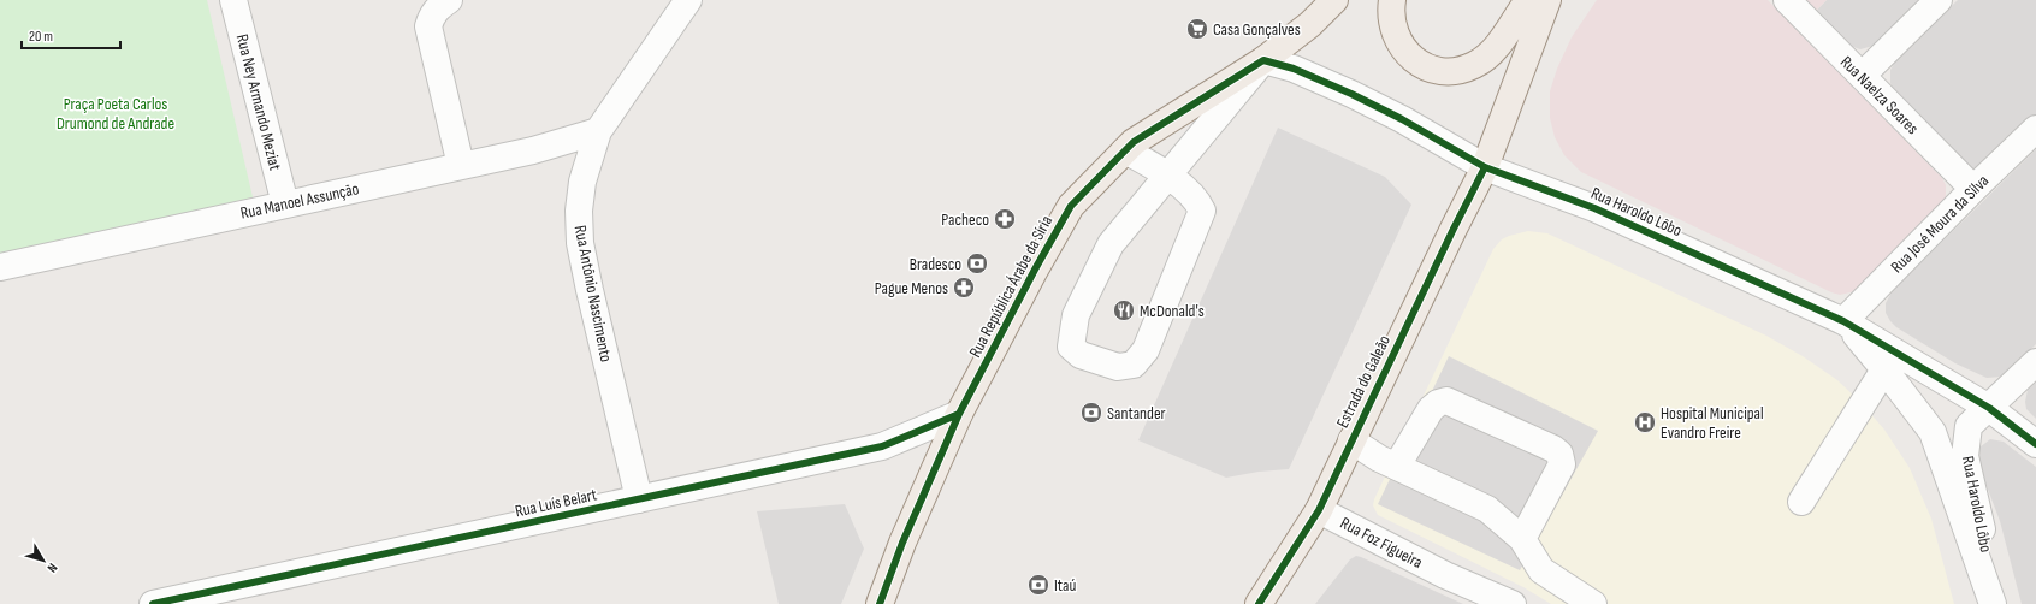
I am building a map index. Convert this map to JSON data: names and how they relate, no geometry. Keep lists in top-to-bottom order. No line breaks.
{"streets":{"main road":["Rua República Árabe da Síria","Estrada do Galeão"],"street":["Rua Naelza Soares","Rua Ney Armando Meziat","Rua Manoel Assunção","Rua Haroldo Lôbo","Rua José Moura da Silva","Rua Antônio Nascimento","Rua Luís Belart","Rua Foz Figueira"]},"crossings":[["Rua Naelza Soares","Rua José Moura da Silva"],["Rua Ney Armando Meziat","Rua Manoel Assunção"],["Rua Manoel Assunção","Rua Antônio Nascimento"],["Rua Haroldo Lôbo","Rua José Moura da Silva"],["Rua Haroldo Lôbo","Rua República Árabe da Síria"],["Rua Haroldo Lôbo","Estrada do Galeão"],["Rua República Árabe da Síria","Rua Luís Belart"],["Rua Antônio Nascimento","Rua Luís Belart"],["Estrada do Galeão","Rua Foz Figueira"]],"parks":["Praça Poeta Carlos Drumond de Andrade"],"places":{"supermarket":["Casa Gonçalves"],"pharmacy":["Pacheco","Pague Menos"],"bank":["Bradesco","Santander","Itaú"],"restaurant":["McDonald's"],"hospital":["Hospital Municipal Evandro Freire"]},"scale_bar":"20 m","north":"bottom right"}
